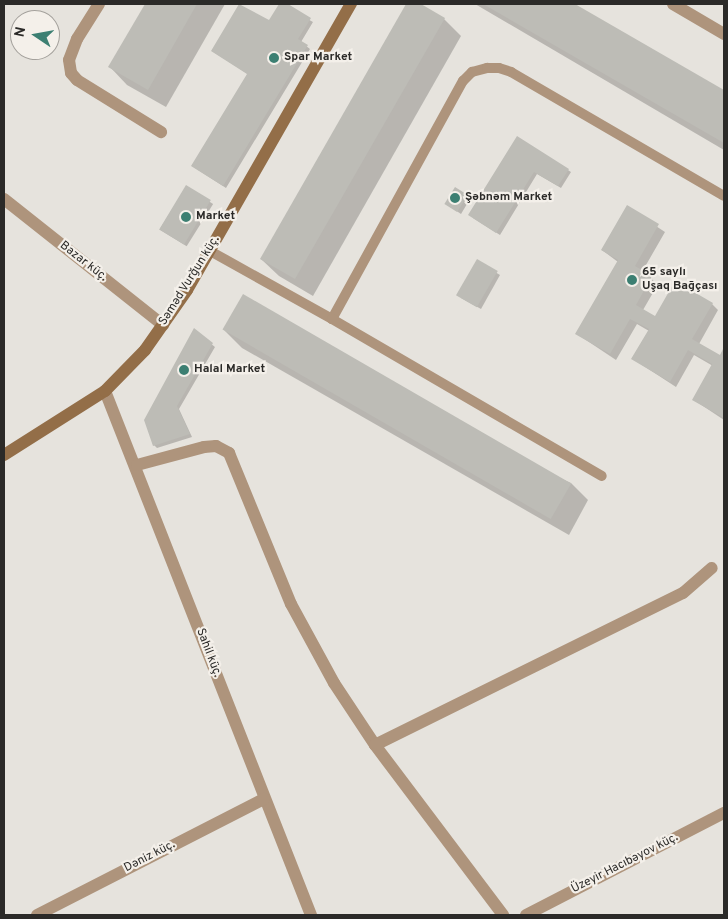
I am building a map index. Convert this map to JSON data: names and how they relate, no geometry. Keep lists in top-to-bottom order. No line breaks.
{"streets":{"main road":["Səməd Vurğun küç."],"street":["Bazar küç.","Sahil küç.","Dәniz küç.","Üzeyir Hacıbəyov küç."]},"crossings":[["Bazar küç.","Səməd Vurğun küç."],["Səməd Vurğun küç.","Sahil küç."],["Sahil küç.","Dәniz küç."]],"places":["Spar Market","Şəbnəm Market","Market","65 saylı Uşaq Bağçası","Halal Market"],"north":"left"}
